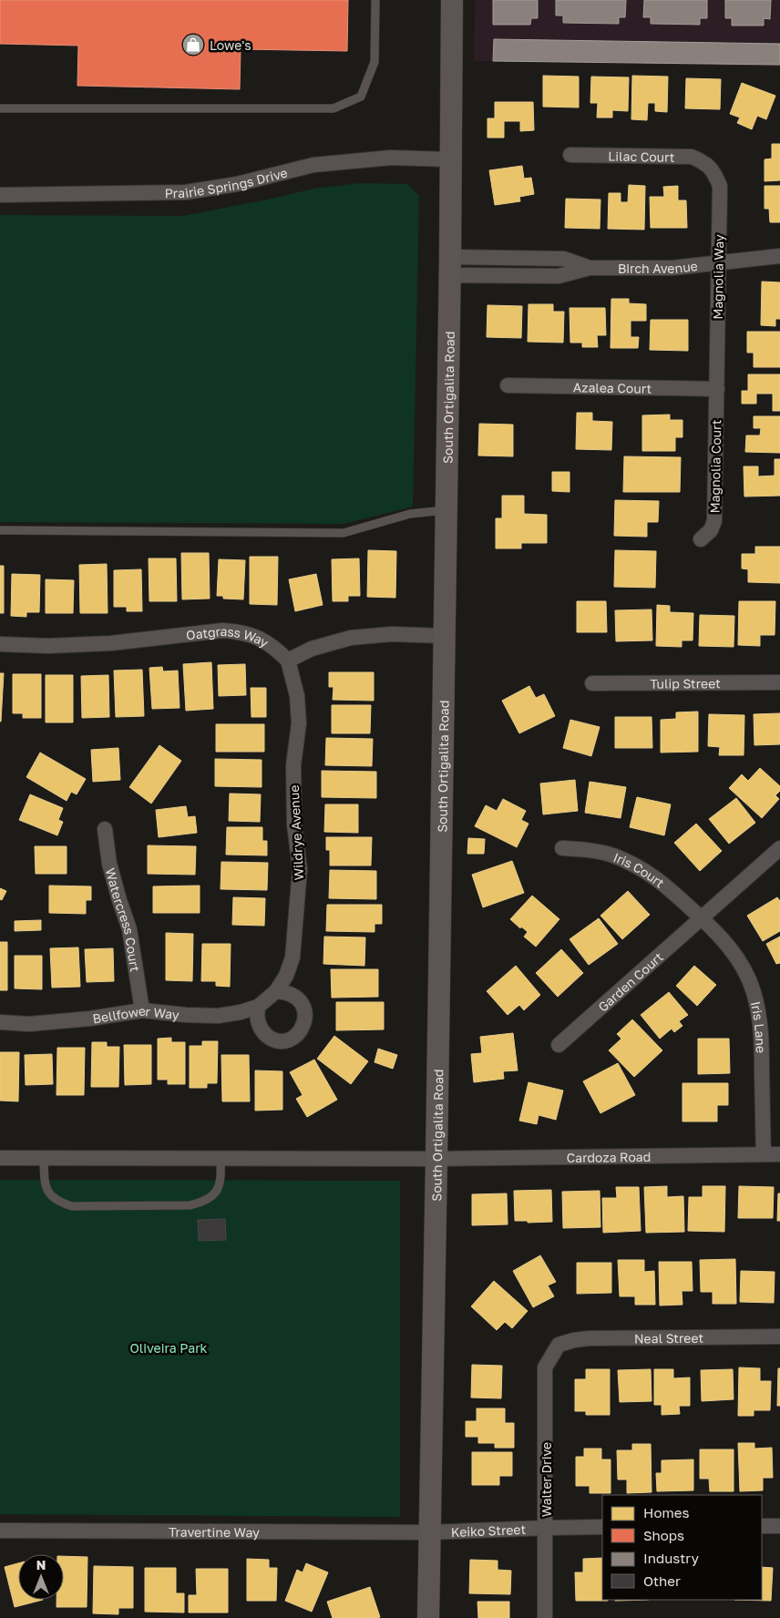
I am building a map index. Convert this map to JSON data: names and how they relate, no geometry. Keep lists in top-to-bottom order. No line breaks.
{"streets":{"street":["Lilac Court","Prairie Springs Drive","Birch Avenue","Magnolia Way","Azalea Court","South Ortigalita Road","Magnolia Court","Oatgrass Way","Tulip Street","Wildrye Avenue","Iris Court","Watercress Court","Garden Court","Bellfower Way","Iris Lane","Cardoza Road","Neal Street","Walter Drive","Keiko Street","Travertine Way"]},"crossings":[["Lilac Court","Magnolia Way"],["Prairie Springs Drive","South Ortigalita Road"],["Birch Avenue","Magnolia Way"],["Birch Avenue","South Ortigalita Road"],["Magnolia Way","Azalea Court"],["Magnolia Way","Magnolia Court"],["Azalea Court","Magnolia Court"],["South Ortigalita Road","Cardoza Road"],["South Ortigalita Road","Keiko Street"],["South Ortigalita Road","Travertine Way"],["Oatgrass Way","Wildrye Avenue"],["Wildrye Avenue","Bellfower Way"],["Iris Court","Garden Court"],["Iris Court","Iris Lane"],["Watercress Court","Bellfower Way"],["Garden Court","Iris Lane"],["Iris Lane","Cardoza Road"],["Neal Street","Walter Drive"],["Walter Drive","Keiko Street"],["Keiko Street","Travertine Way"]],"parks":["Oliveira Park"],"places":{"shop":["Lowe's"]},"legend":["Homes","Shops","Industry","Other"],"north":"top"}
